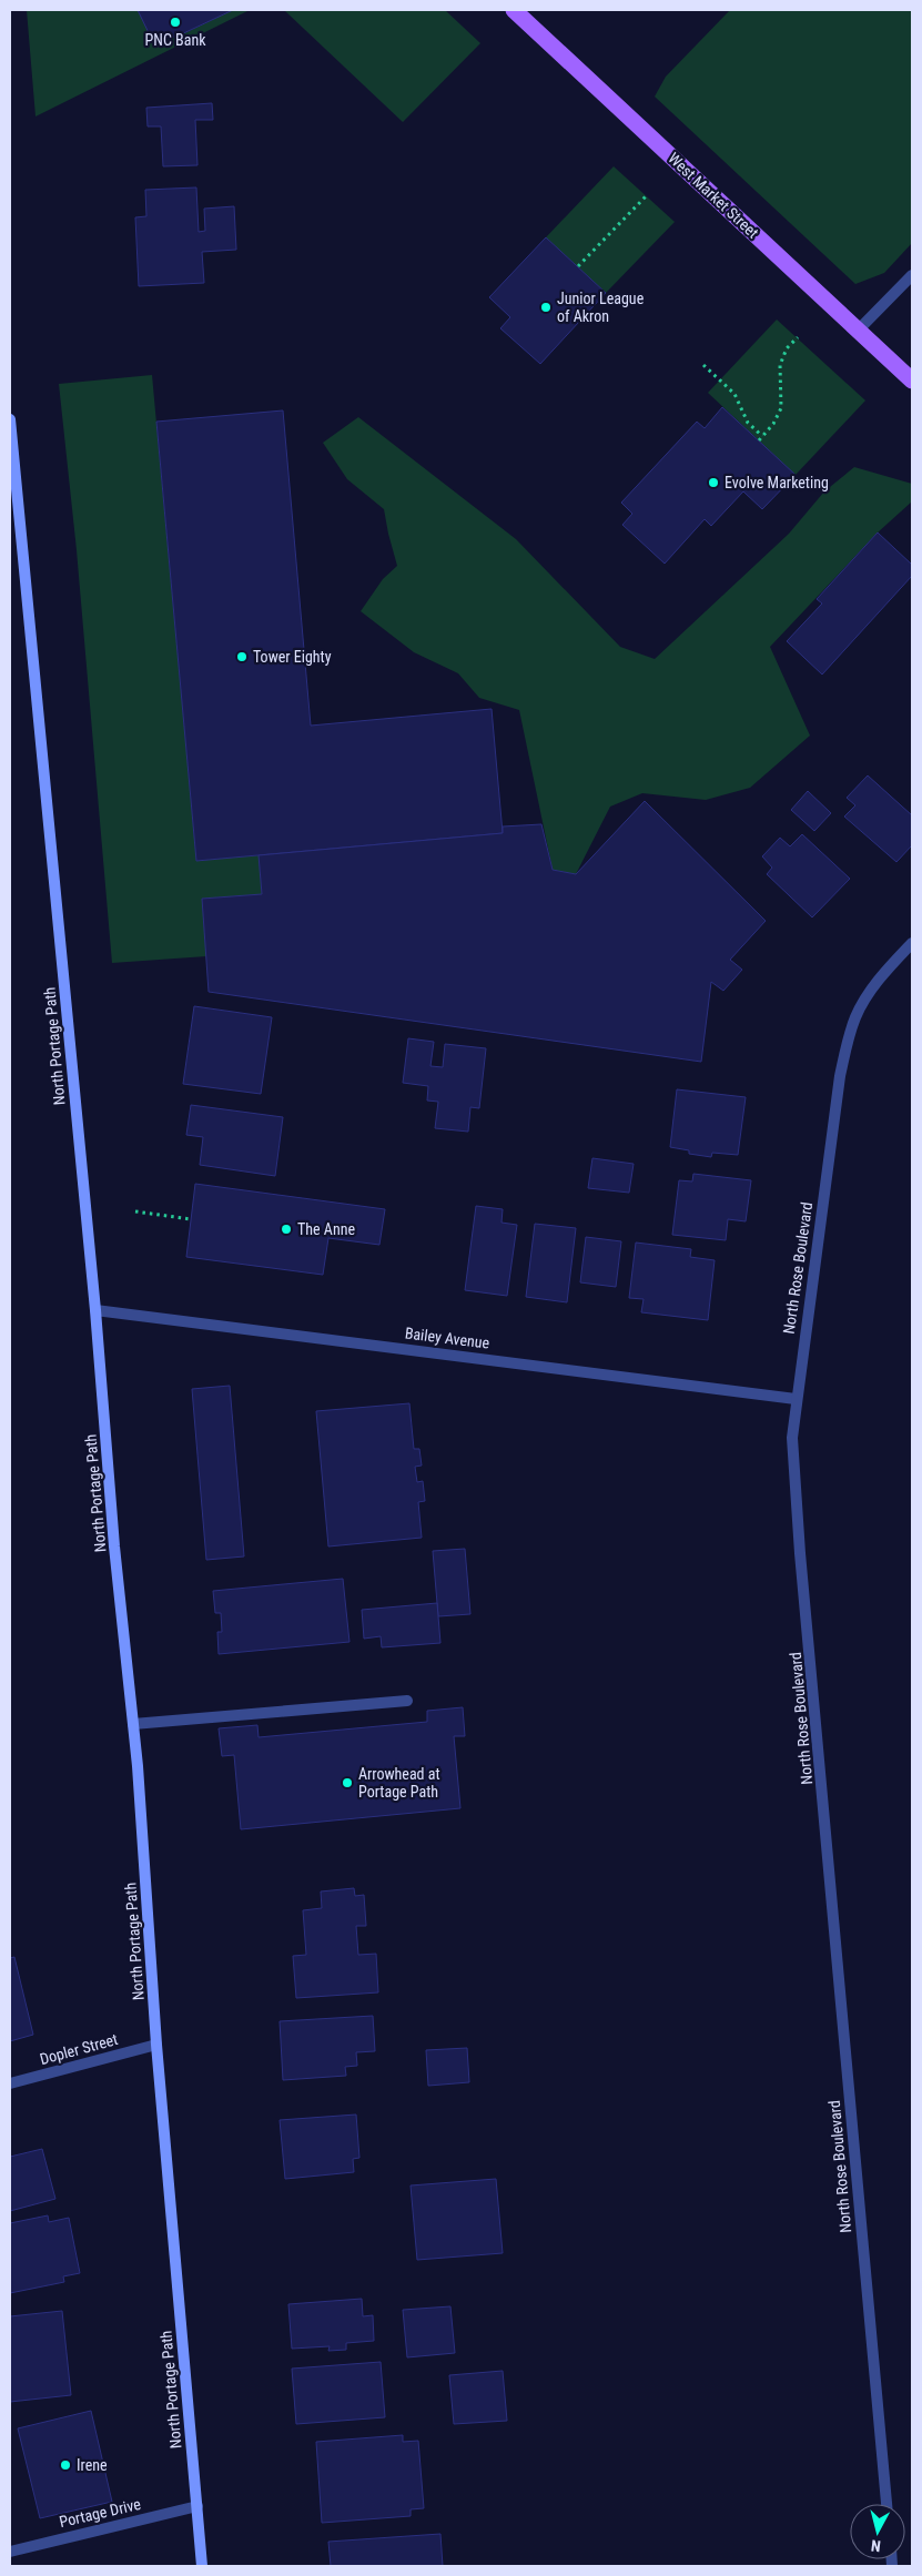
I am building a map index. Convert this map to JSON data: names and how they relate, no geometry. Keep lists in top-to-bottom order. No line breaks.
{"streets":{"main road":["West Market Street","North Portage Path"],"street":["North Rose Boulevard","Bailey Avenue","Dopler Street","Portage Drive"]},"crossings":[["North Portage Path","Bailey Avenue"],["North Portage Path","Dopler Street"],["North Portage Path","Portage Drive"],["North Rose Boulevard","Bailey Avenue"]],"places":["PNC Bank","Junior League of Akron","Evolve Marketing","Tower Eighty","The Anne","Arrowhead at Portage Path","Irene"],"north":"bottom"}
